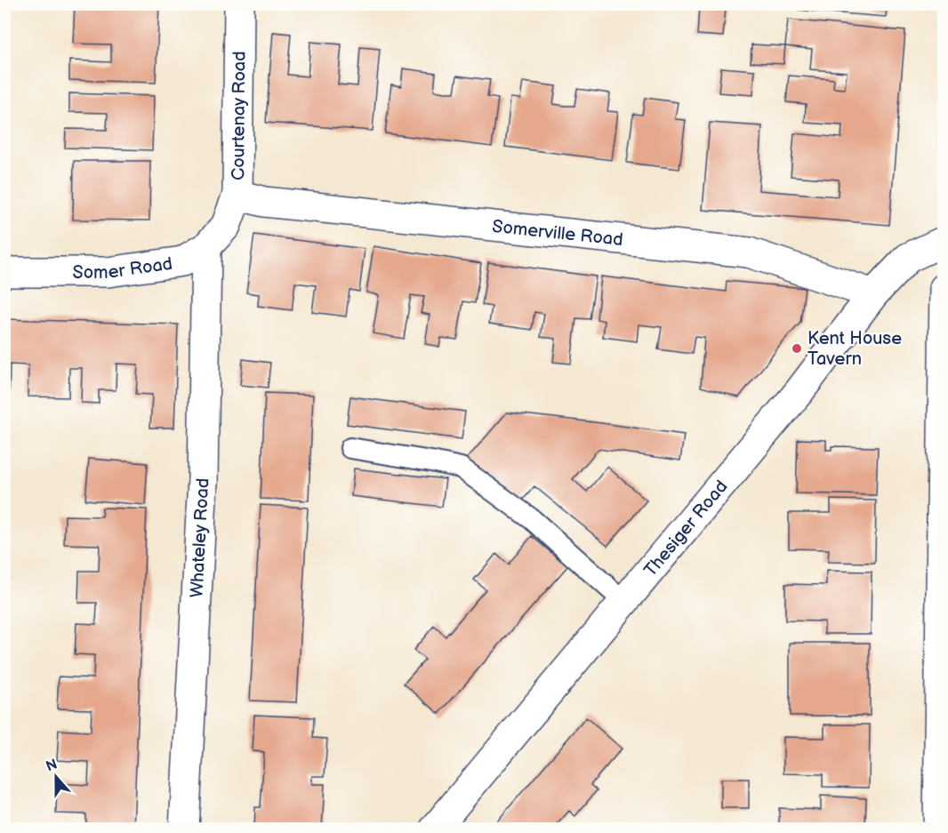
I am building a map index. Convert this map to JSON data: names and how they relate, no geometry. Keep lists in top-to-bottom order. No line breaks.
{"streets":{"street":["Courtenay Road","Somerville Road","Somer Road","Thesiger Road","Whateley Road"]},"crossings":[["Courtenay Road","Somerville Road"],["Courtenay Road","Somer Road"],["Somerville Road","Thesiger Road"],["Somer Road","Whateley Road"]],"places":["Kent House Tavern"],"north":"top"}
